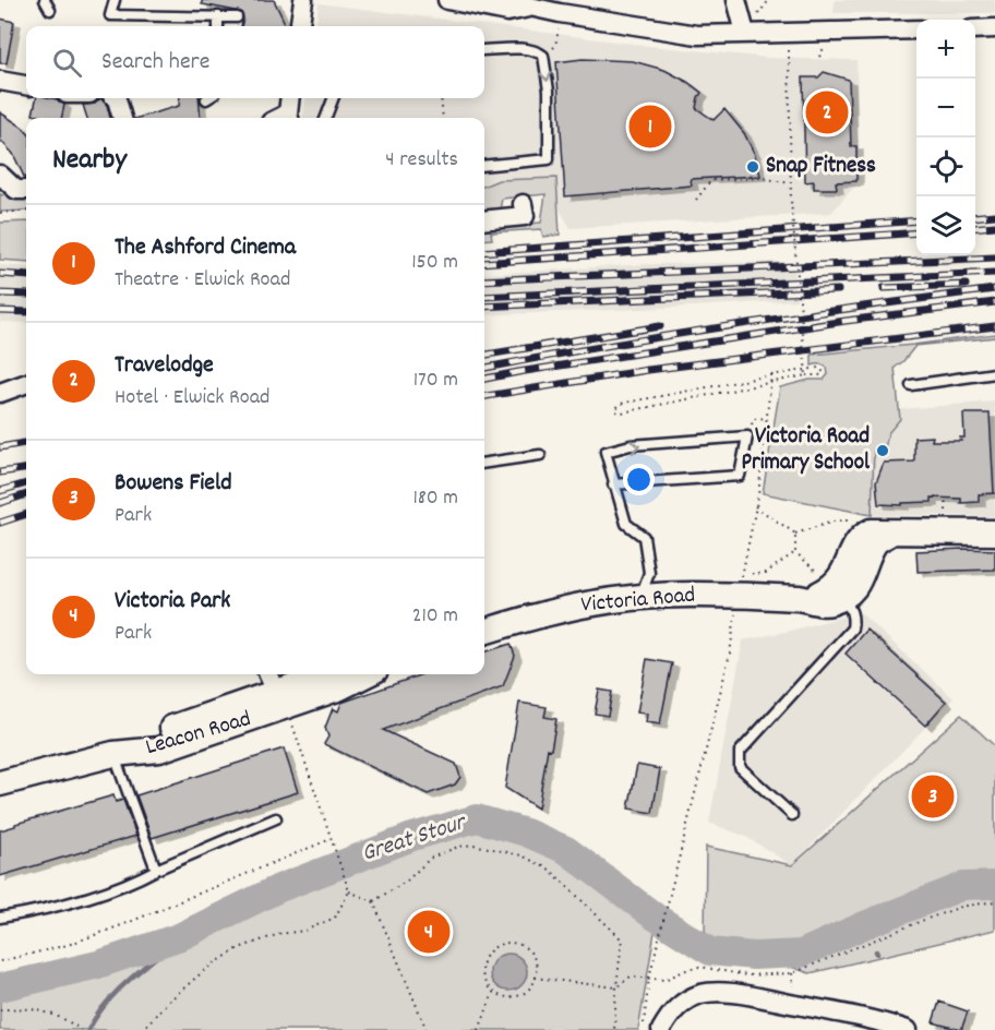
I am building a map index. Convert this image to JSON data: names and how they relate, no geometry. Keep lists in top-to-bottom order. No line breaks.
{"streets":{"street":["Victoria Road","Leacon Road"]},"water":["Great Stour"],"places":["Snap Fitness","Victoria Road Primary School"],"page":{"map_buttons":["+","−"],"search":"Search here","pins":["2","1","3","4"],"heading":["Nearby","4 results"],"list":[{"mark":"1","name":"The Ashford Cinema","note":"Theatre · Elwick Road","value":"150 m"},{"mark":"2","name":"Travelodge","note":"Hotel · Elwick Road","value":"170 m"},{"mark":"3","name":"Bowens Field","note":"Park","value":"180 m"},{"mark":"4","name":"Victoria Park","note":"Park","value":"210 m"}]}}
